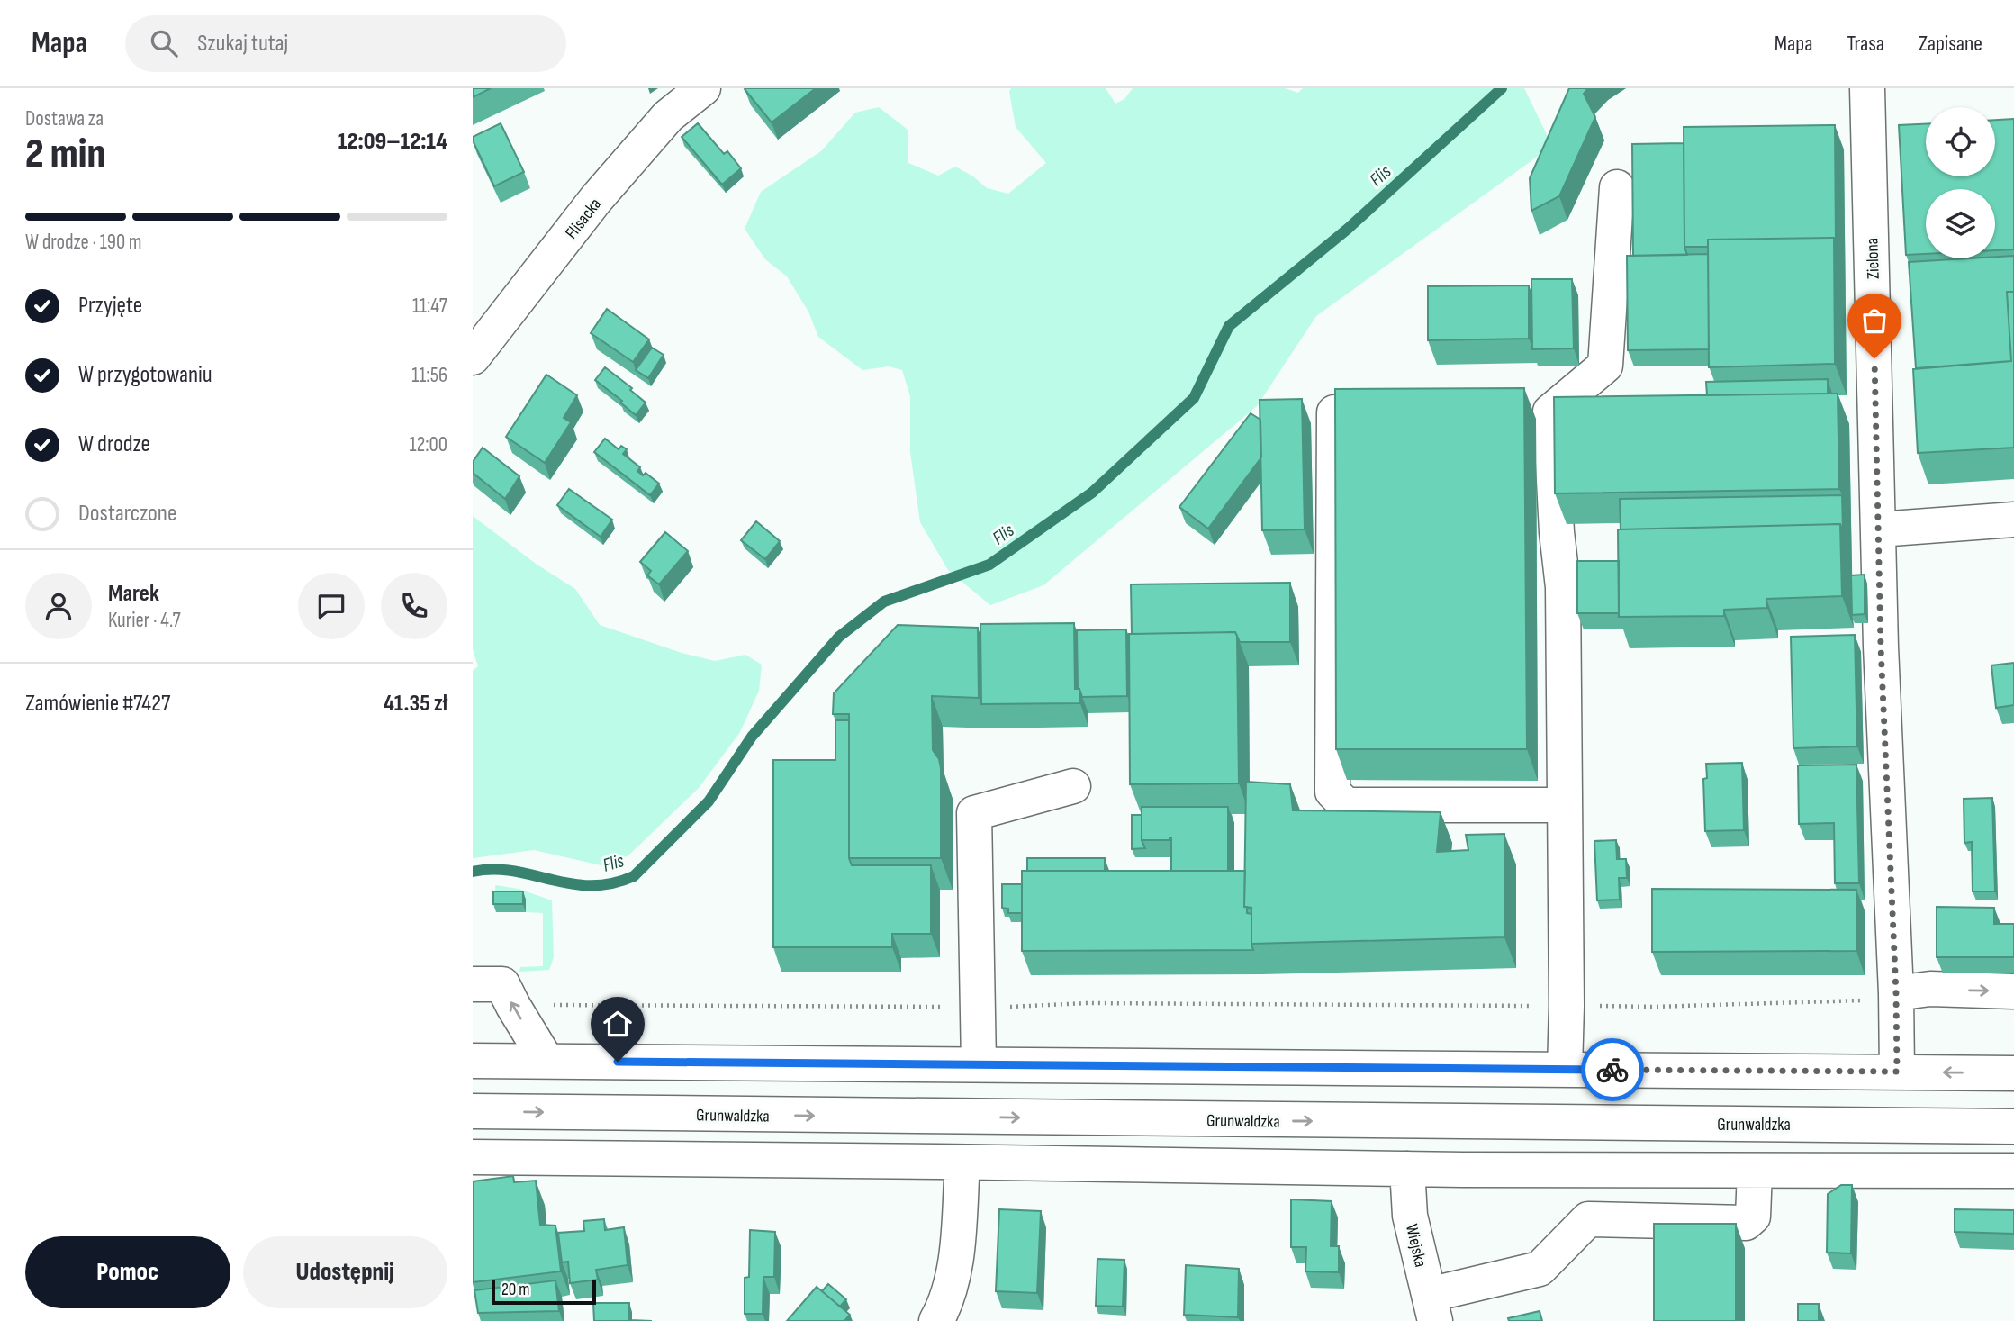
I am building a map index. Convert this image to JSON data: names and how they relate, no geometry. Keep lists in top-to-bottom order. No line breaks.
{"streets":{"street":["Flisacka","Zielona","Grunwaldzka","Wiejska"]},"water":["Flis"],"scale_bar":"20 m","page":{"header":"Mapa","search":"Szukaj tutaj","nav":["Mapa","Trasa","Zapisane"],"heading":["2 min","Dostawa za","12:09–12:14"],"panel":["Marek","Kurier · 4.7","Zamówienie #7427","41.35 zł"],"bar":"W drodze · 190 m","list":[["Przyjęte","11:47"],["W przygotowaniu","11:56"],["W drodze","12:00"],"Dostarczone"],"buttons":["Pomoc","Udostępnij"],"scale":"20 m"}}
